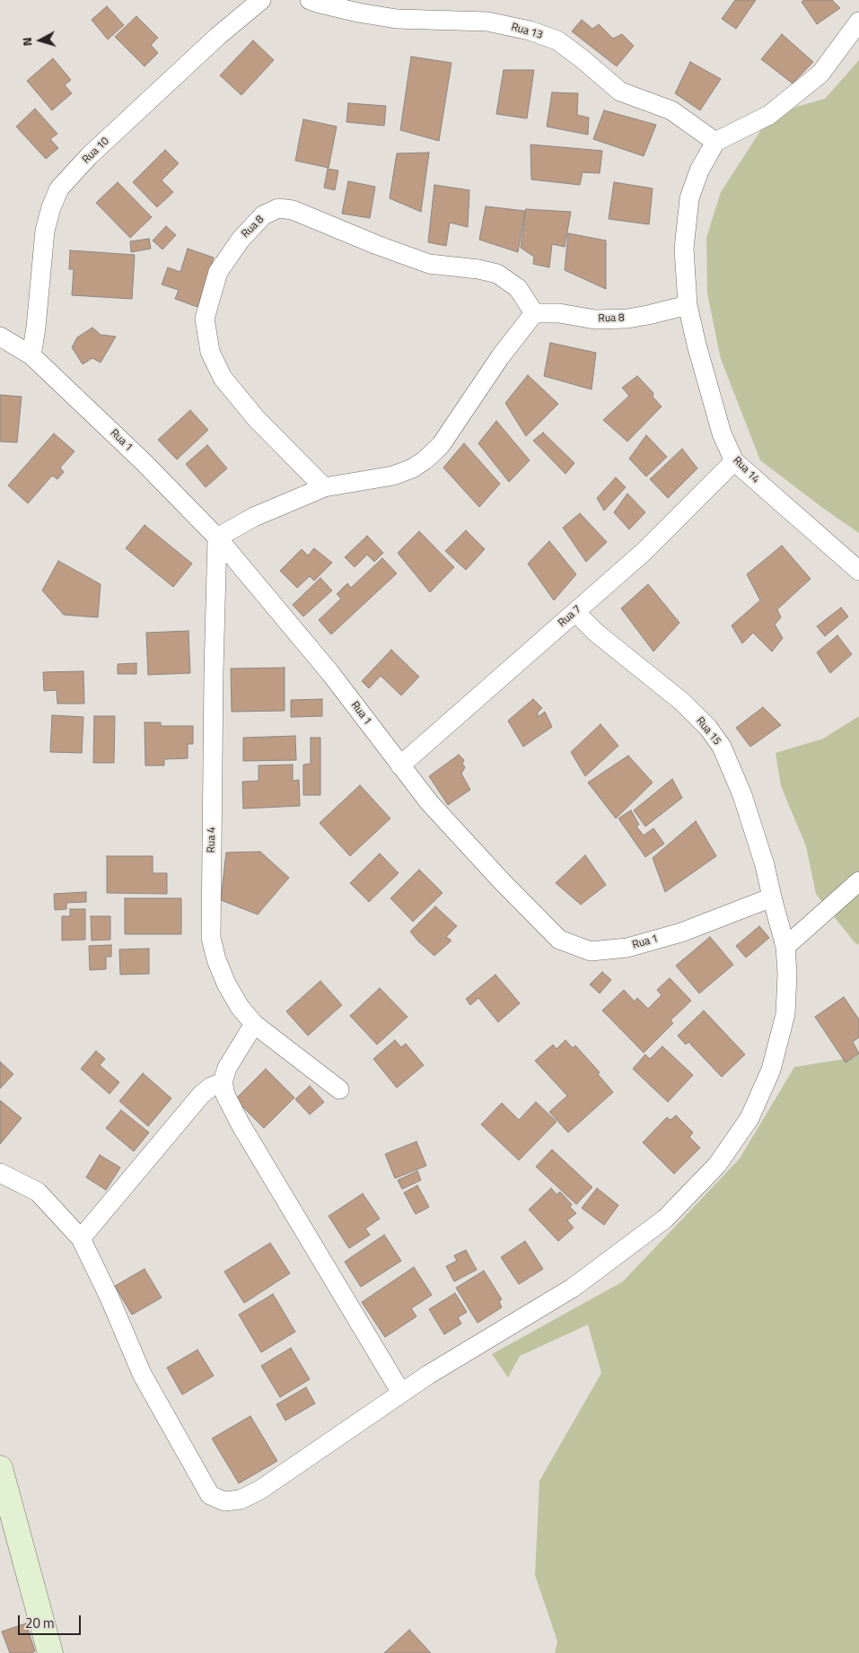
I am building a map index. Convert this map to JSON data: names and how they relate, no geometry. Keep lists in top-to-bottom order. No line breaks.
{"streets":{"street":["Rua 13","Rua 10","Rua 8","Rua 1","Rua 14","Rua 7","Rua 15","Rua 4"]},"crossings":[["Rua 10","Rua 1"],["Rua 8","Rua 14"],["Rua 1","Rua 7"],["Rua 1","Rua 15"],["Rua 1","Rua 4"],["Rua 14","Rua 7"],["Rua 7","Rua 15"]],"scale_bar":"20 m","north":"left"}
